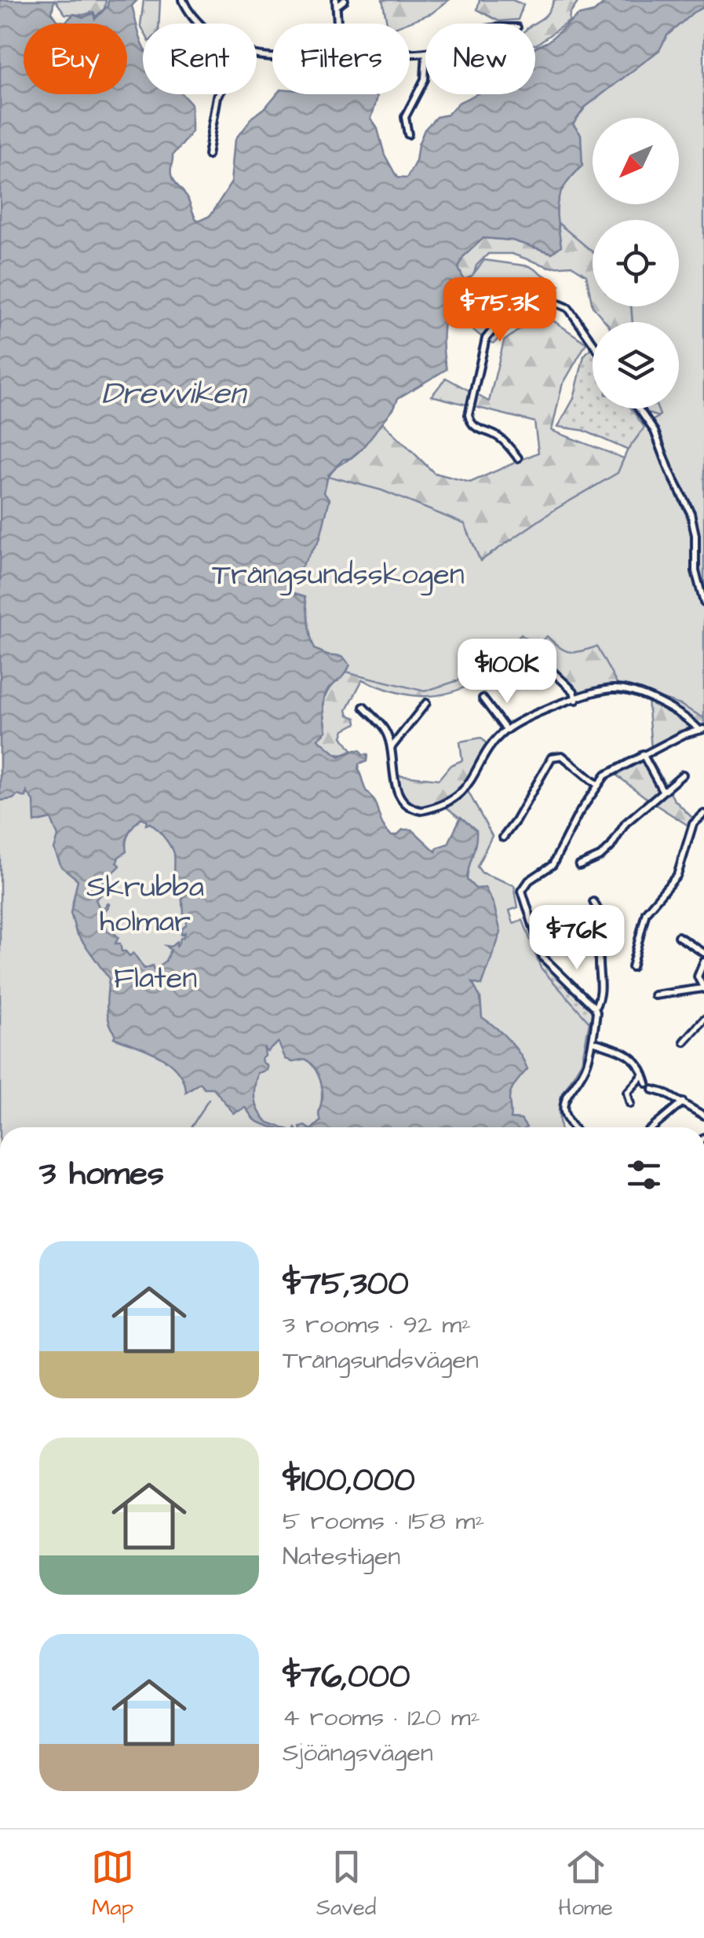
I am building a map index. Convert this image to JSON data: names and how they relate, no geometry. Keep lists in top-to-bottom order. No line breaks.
{"water":["Drevviken"],"parks":["Trångsundsskogen","Skrubba holmar","Flaten"],"north":"bottom left","page":{"chip":["Buy","Rent","Filters","New"],"price":["$75.3K","$100K","$76K"],"heading":"3 homes","list":[{"name":"$75,300","note":"3 rooms · 92 m² · Trångsundsvägen"},{"name":"$100,000","note":"5 rooms · 158 m² · Natestigen"},{"name":"$76,000","note":"4 rooms · 120 m² · Sjöängsvägen"}],"tabs":["Map","Saved","Home"]}}
